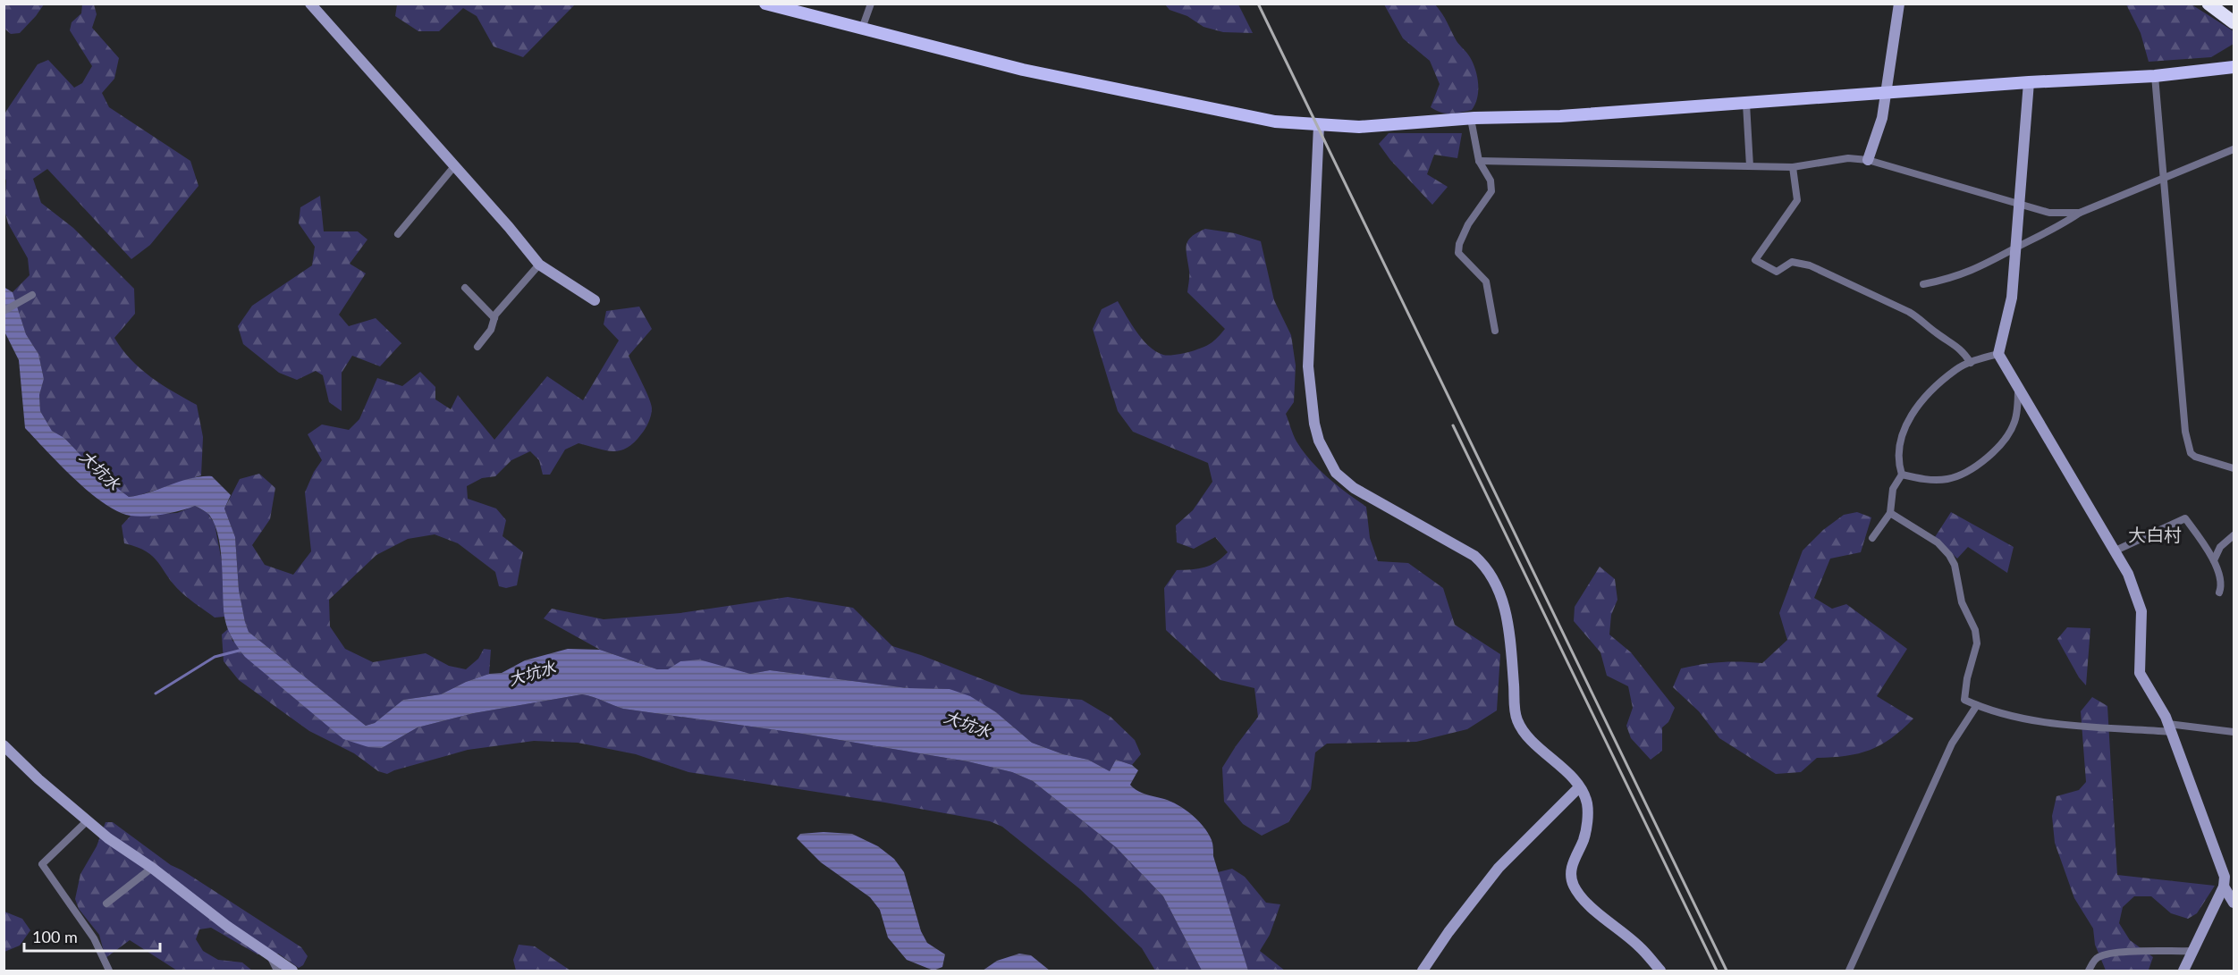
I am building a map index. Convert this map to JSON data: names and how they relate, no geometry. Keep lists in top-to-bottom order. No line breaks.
{"districts":["大白村"],"water":["大坑水"],"scale_bar":"100 m"}
